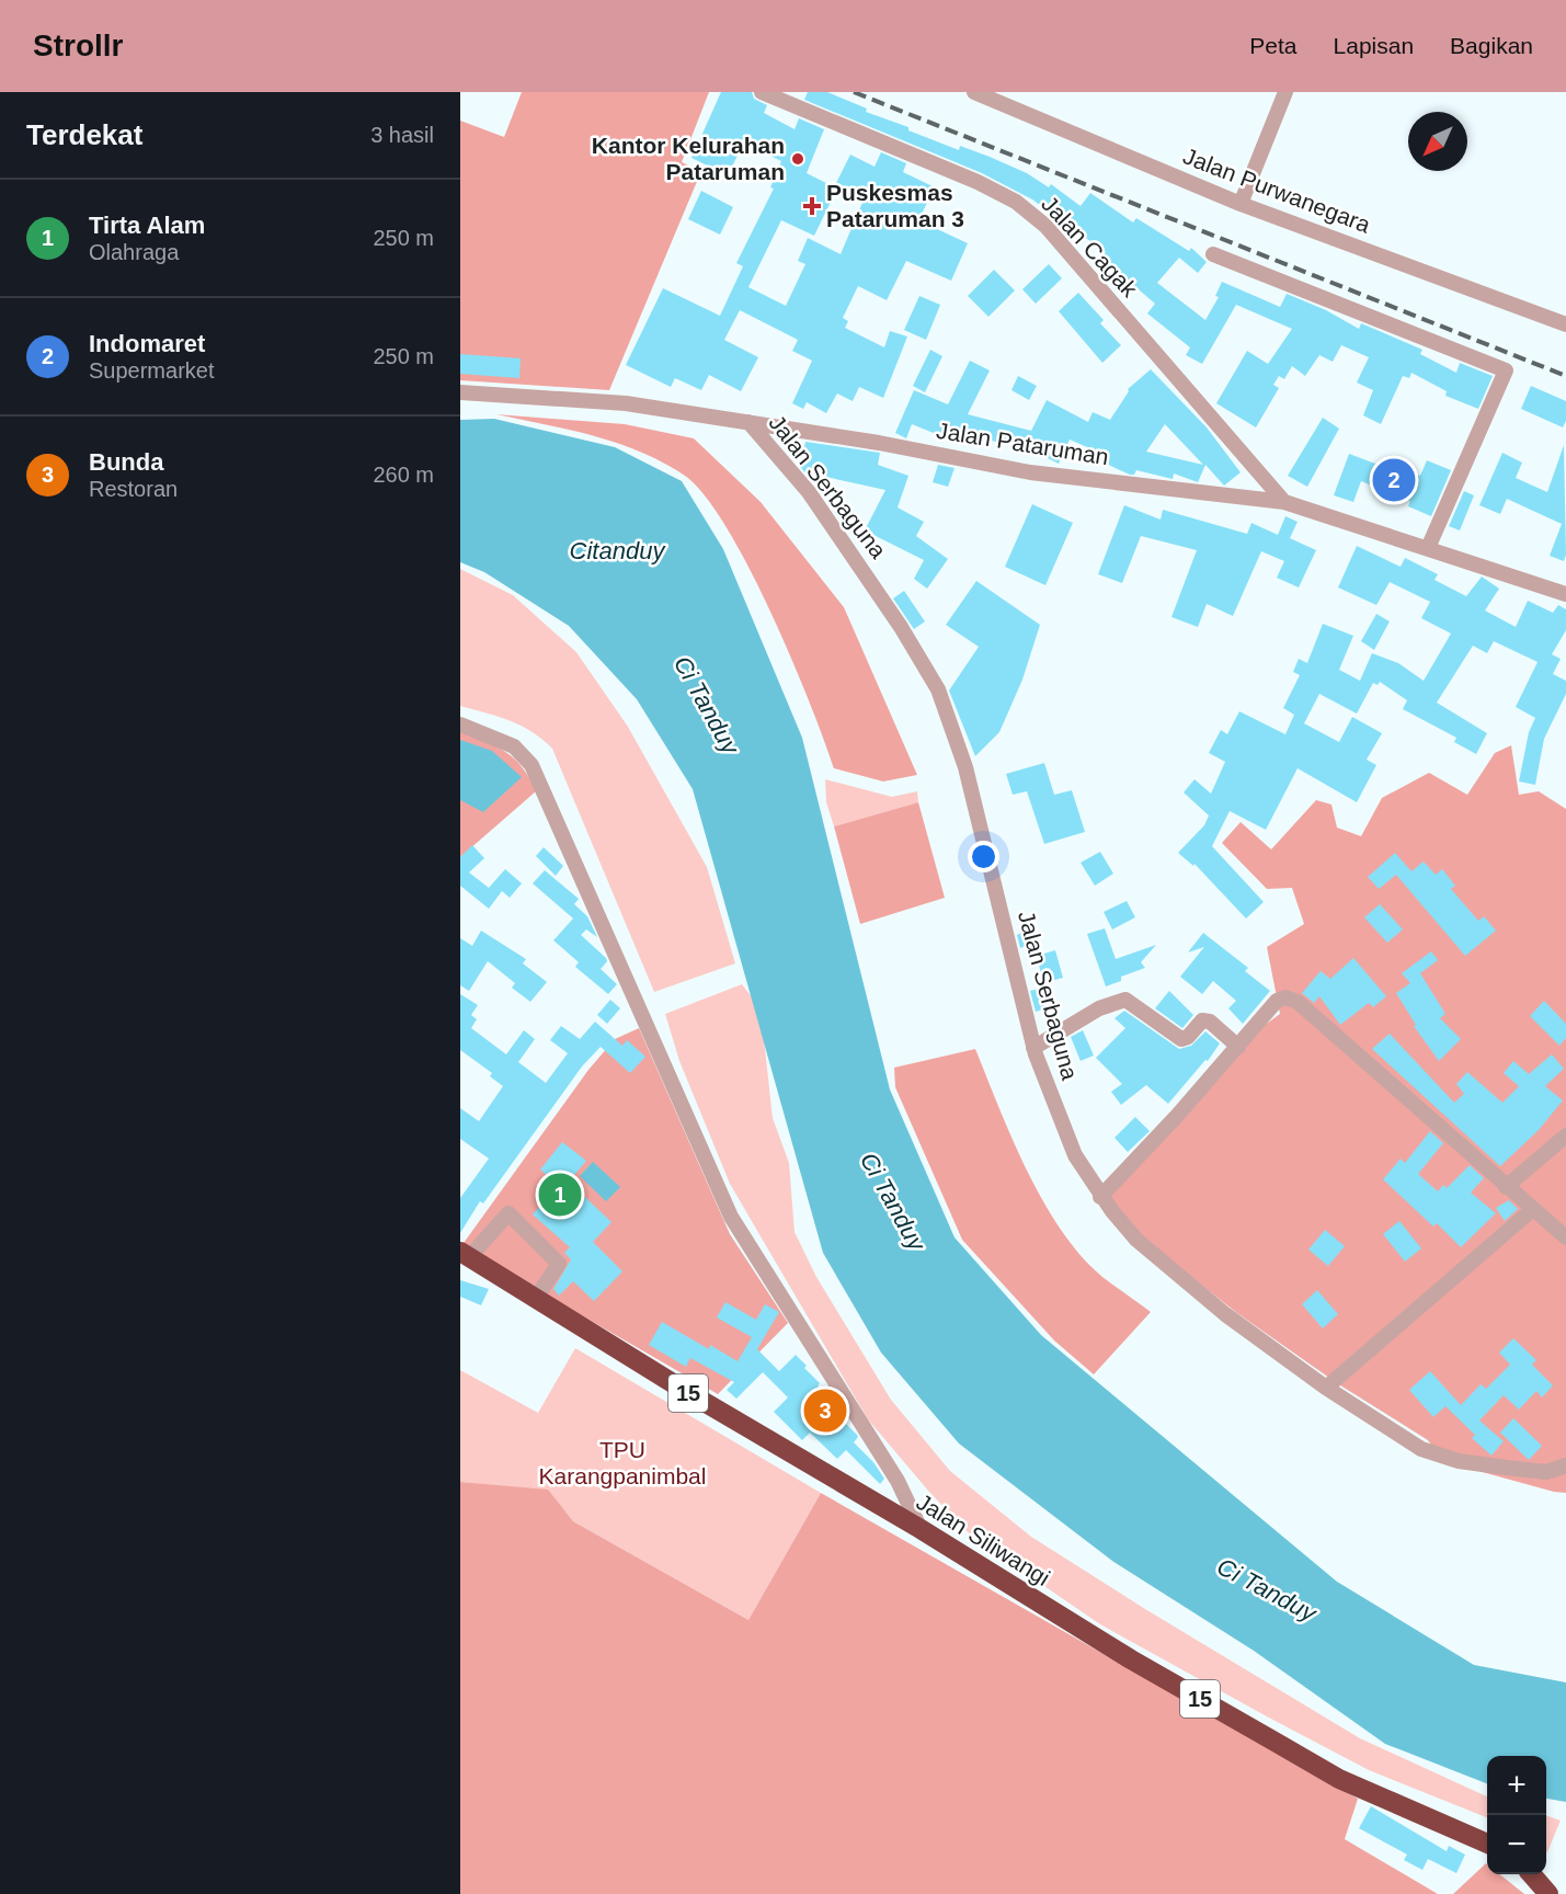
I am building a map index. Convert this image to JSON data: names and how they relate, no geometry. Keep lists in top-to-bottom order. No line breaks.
{"streets":{"highway":["15","Jalan Siliwangi"],"street":["Jalan Purwanegara","Jalan Cagak","Jalan Pataruman","Jalan Serbaguna"]},"crossings":[["Jalan Cagak","Jalan Pataruman"],["Jalan Pataruman","Jalan Serbaguna"]],"water":["Citanduy","Ci Tanduy"],"parks":["TPU Karangpanimbal"],"places":{"other":["Kantor Kelurahan Pataruman"],"health":["Puskesmas Pataruman 3"]},"north":"bottom left","page":{"header":"Strollr","nav":["Peta","Lapisan","Bagikan"],"heading":["Terdekat","3 hasil"],"list":[{"mark":"1","name":"Tirta Alam","note":"Olahraga","value":"250 m"},{"mark":"2","name":"Indomaret","note":"Supermarket","value":"250 m"},{"mark":"3","name":"Bunda","note":"Restoran","value":"260 m"}],"pins":["2","1","3"],"map_buttons":["+","−"]}}
